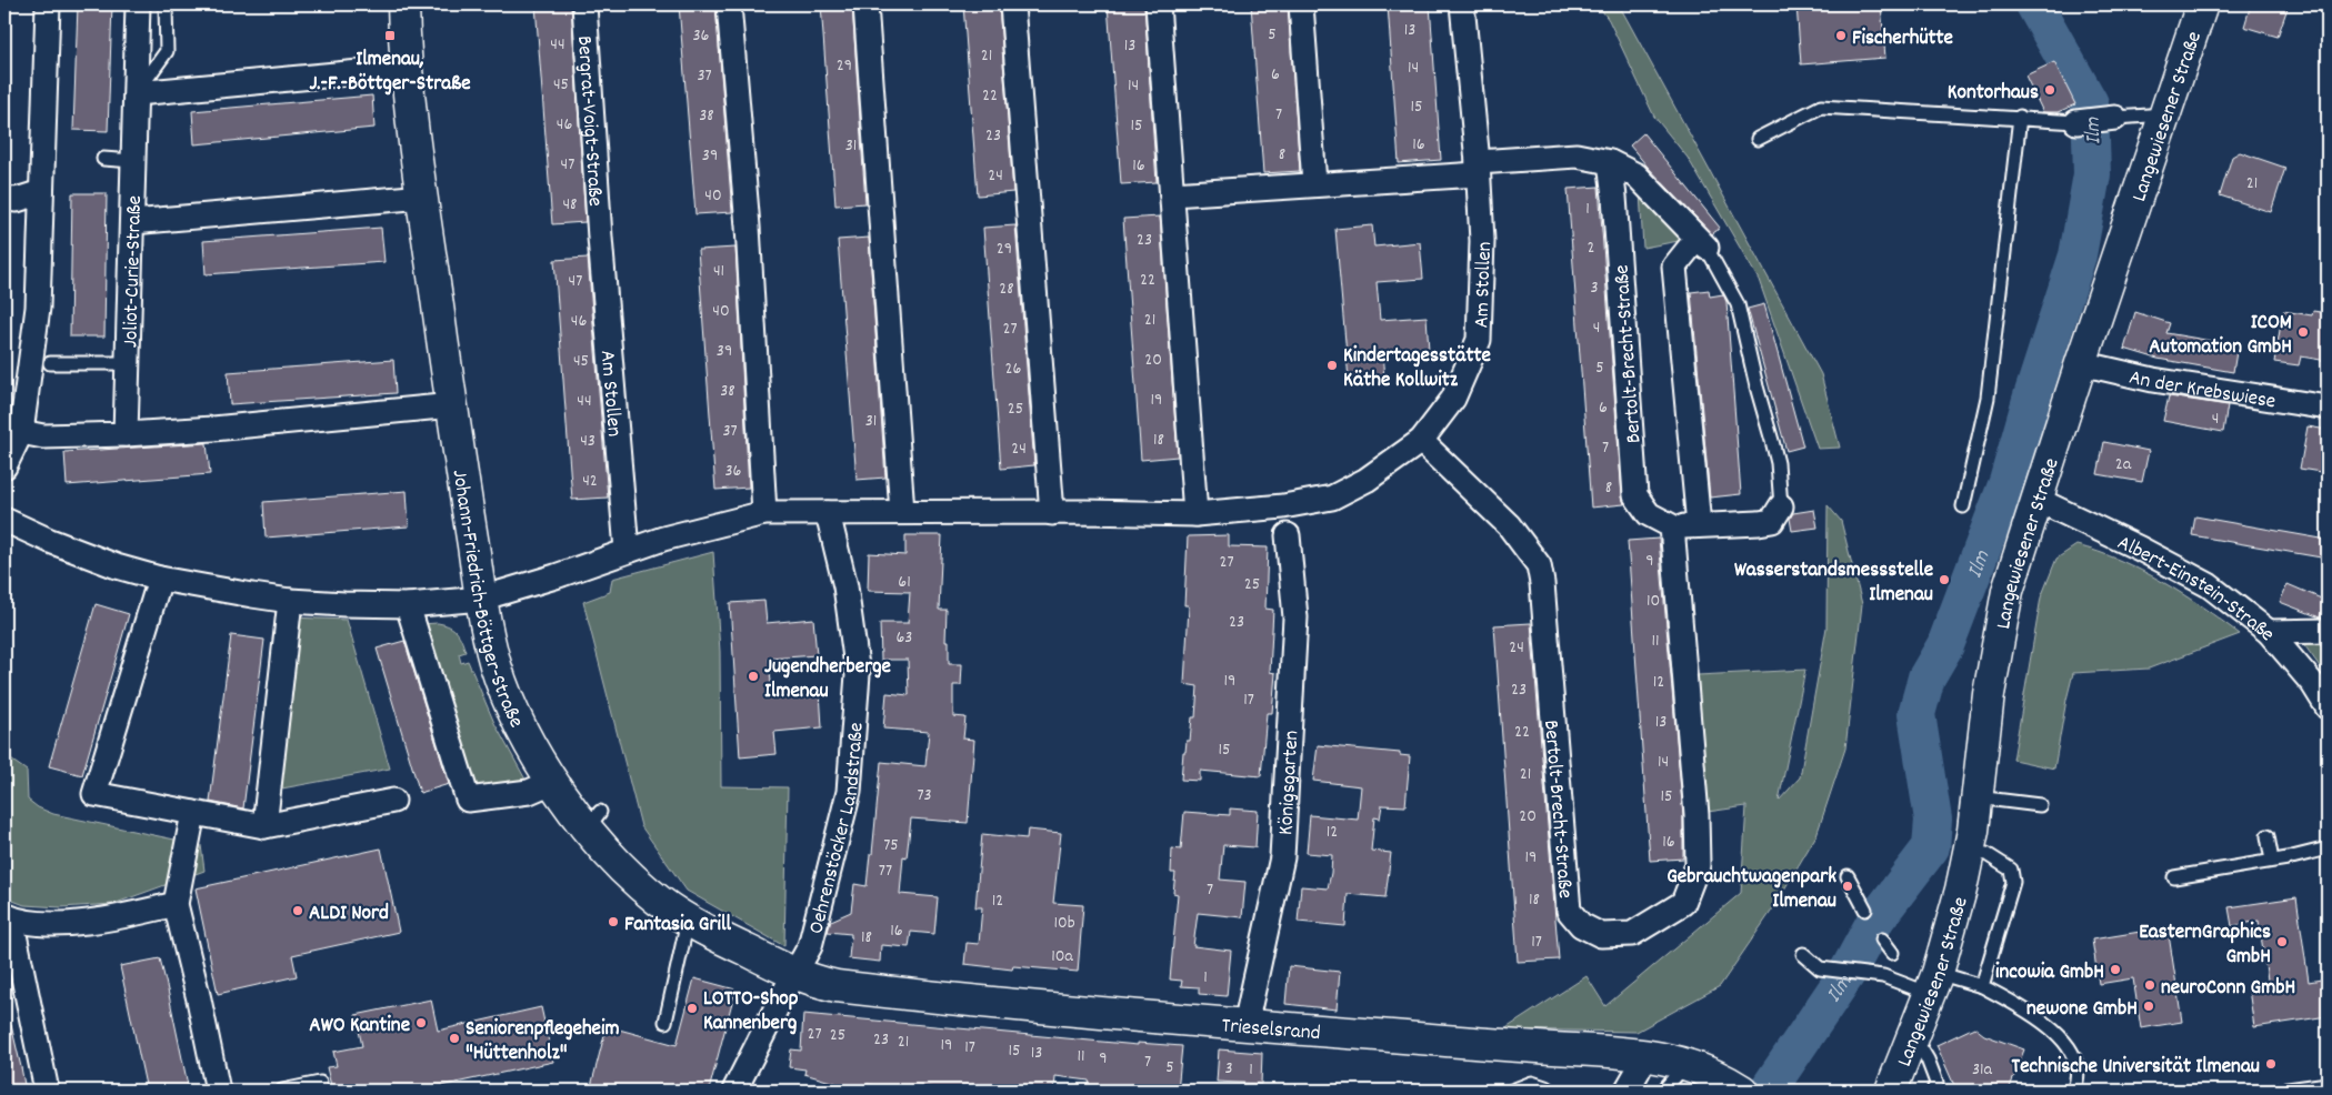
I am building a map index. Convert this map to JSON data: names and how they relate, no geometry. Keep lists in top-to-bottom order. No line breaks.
{"streets":{"street":["Langewiesener Straße","Bergrat-Voigt-Straße","Joliot-Curie-Straße","Am Stollen","Bertolt-Brecht-Straße","An der Krebswiese","Albert-Einstein-Straße","Johann-Friedrich-Böttger-Straße","Königsgarten","Oehrenstöcker Landstraße","Trieselsrand"]},"crossings":[["Langewiesener Straße","An der Krebswiese"],["Langewiesener Straße","Albert-Einstein-Straße"],["Bergrat-Voigt-Straße","Am Stollen"],["Am Stollen","Bertolt-Brecht-Straße"],["Am Stollen","Johann-Friedrich-Böttger-Straße"],["Am Stollen","Oehrenstöcker Landstraße"],["Johann-Friedrich-Böttger-Straße","Oehrenstöcker Landstraße"],["Johann-Friedrich-Böttger-Straße","Trieselsrand"],["Königsgarten","Trieselsrand"],["Oehrenstöcker Landstraße","Trieselsrand"]],"water":["Ilm"],"places":{"transit":["Ilmenau, J.-F.-Böttger-Straße"],"other":["Fischerhütte","Kontorhaus","ICOM Automation GmbH","Kindertagesstätte Käthe Kollwitz","Wasserstandsmessstelle Ilmenau","Jugendherberge Ilmenau","Gebrauchtwagenpark Ilmenau","ALDI Nord","Fantasia Grill","EasternGraphics GmbH","incowia GmbH","neuroConn GmbH","newone GmbH","LOTTO-Shop Kannenberg","AWO Kantine","Seniorenpflegeheim \"Hüttenholz\"","Technische Universität Ilmenau"]},"house_numbers":["13","5","36","44","13","21","29","14","6","37","45","14","22","15","7","38","46","15","23","16","31","8","39","47","16","24","21","40","48","1","23","2","29","41","22","47","3","28","40","21","46","4","27","39","20","45","5","26","38","19","44","6","25","4","31","37","18","43","7","24","2a","36","42","8","9","27","61","25","10","23","63","11","24","19","12","23","17","13","22","15","14","21","73","15","20","12","16","75","19","77","7","18","12","10b","16","18","17","10a","1","27","25","23","21","19","17","15","13","11","9","7","5","3","1","31a"]}
